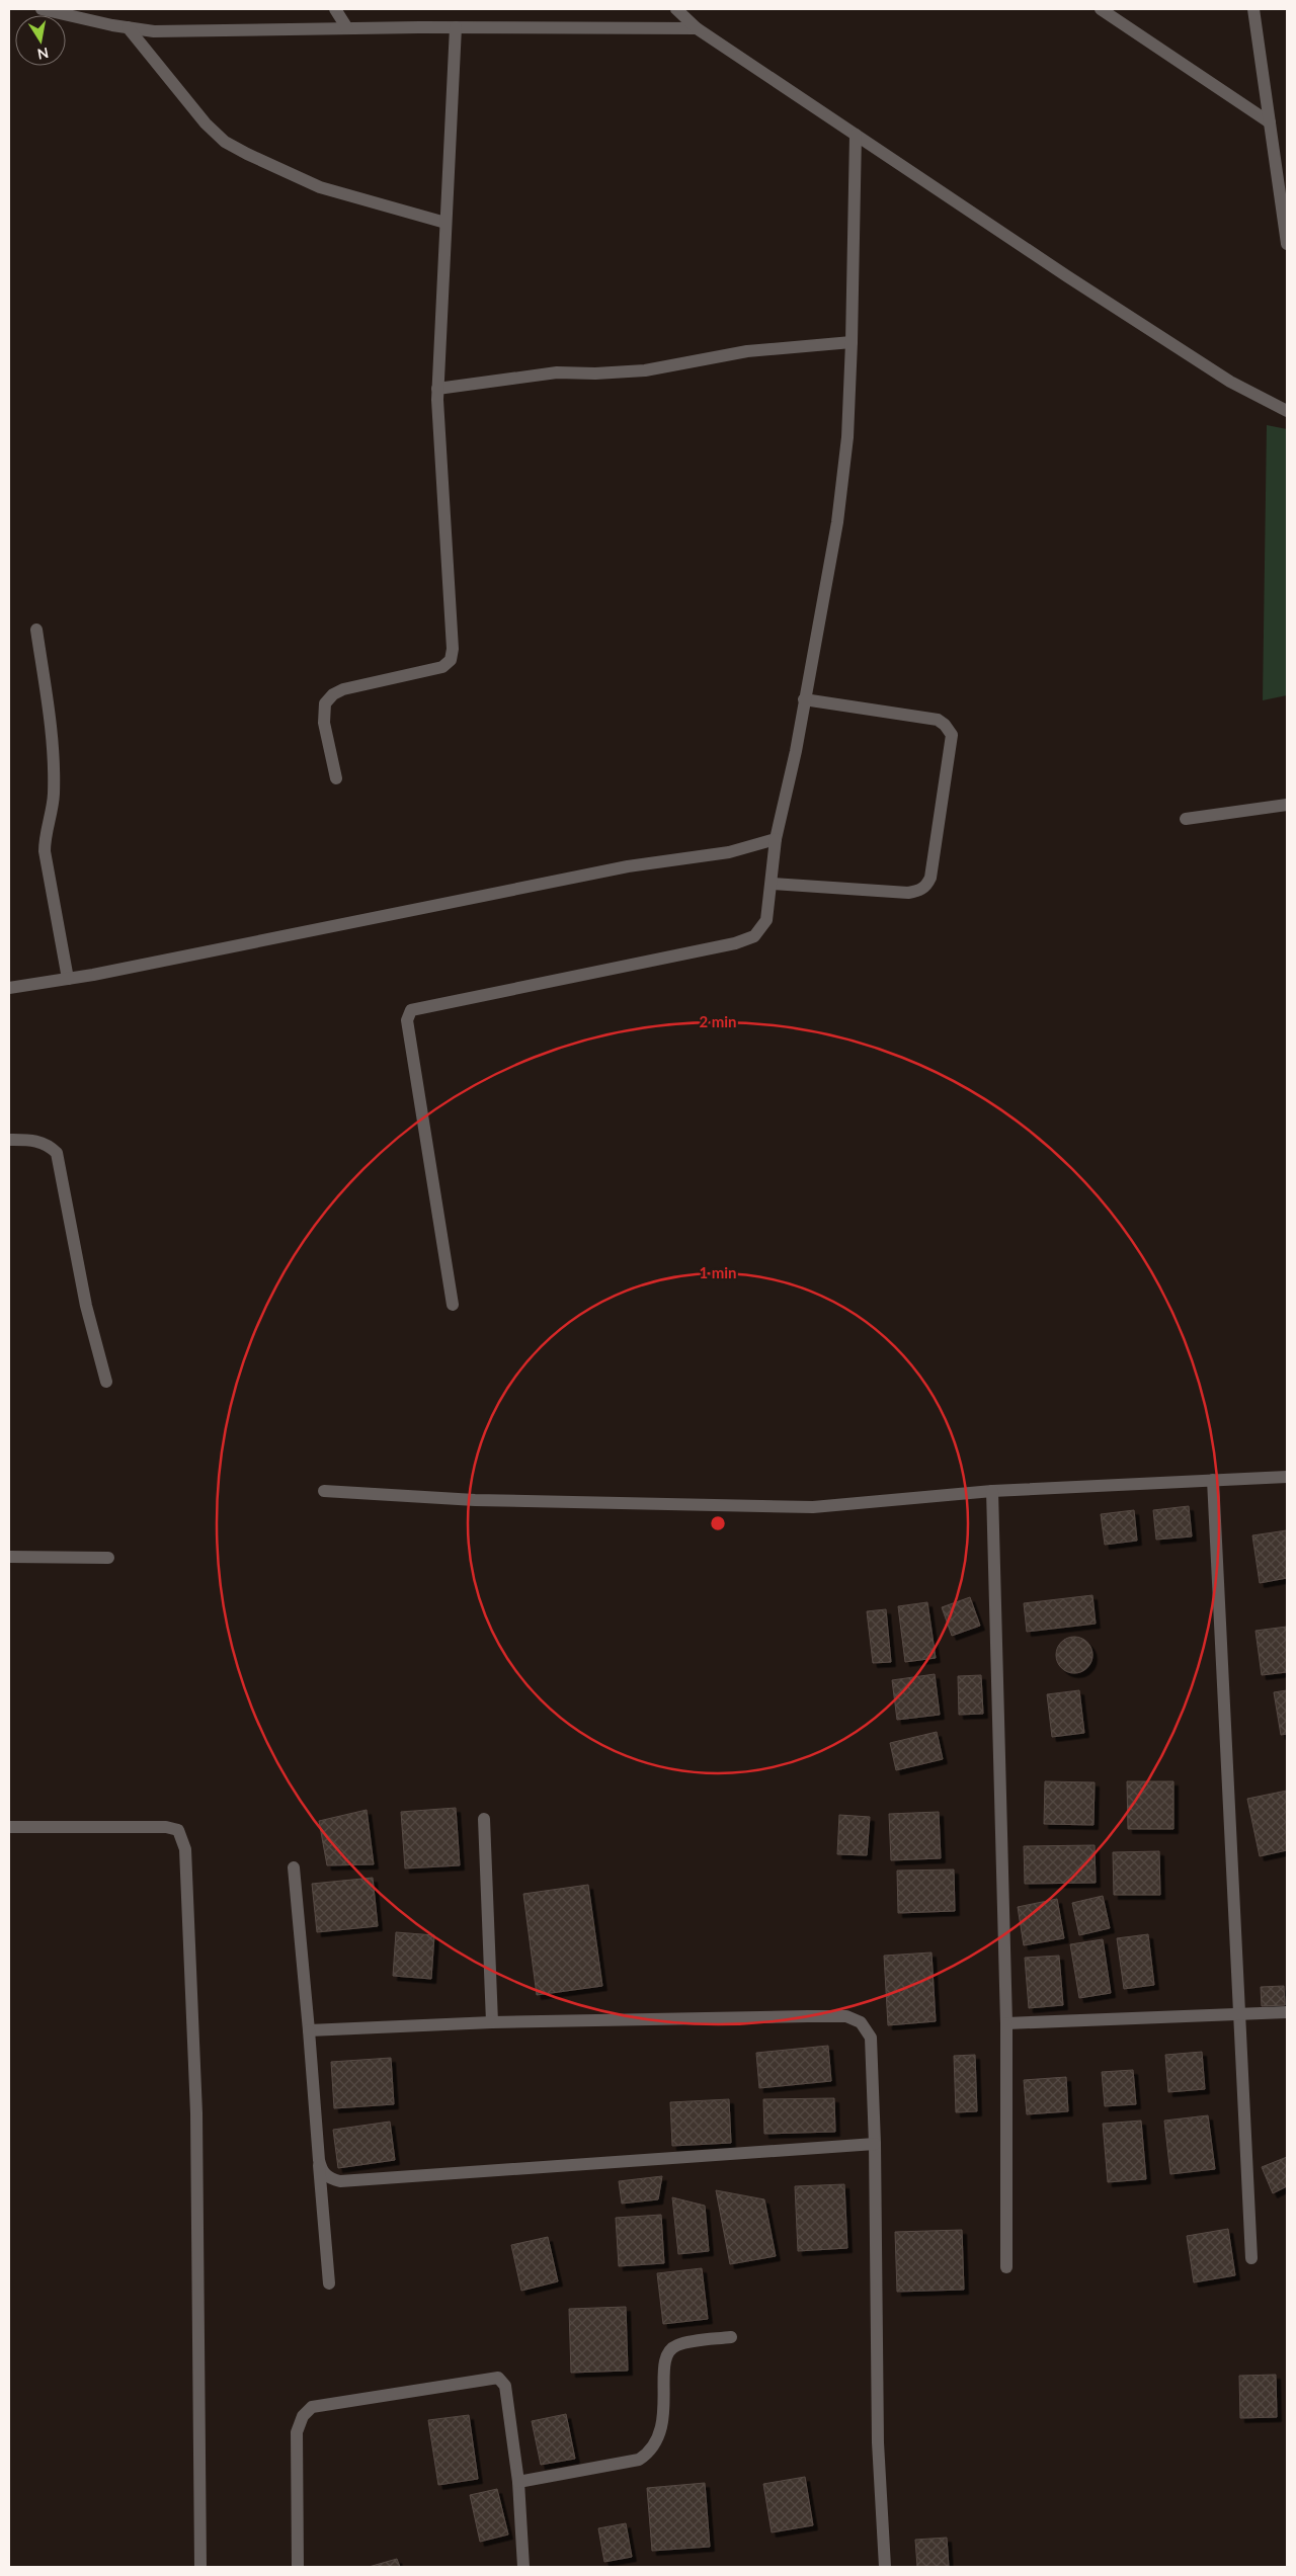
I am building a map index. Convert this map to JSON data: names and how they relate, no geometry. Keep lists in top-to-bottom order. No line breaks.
{"north":"bottom","rings":["2 min","1 min"]}
